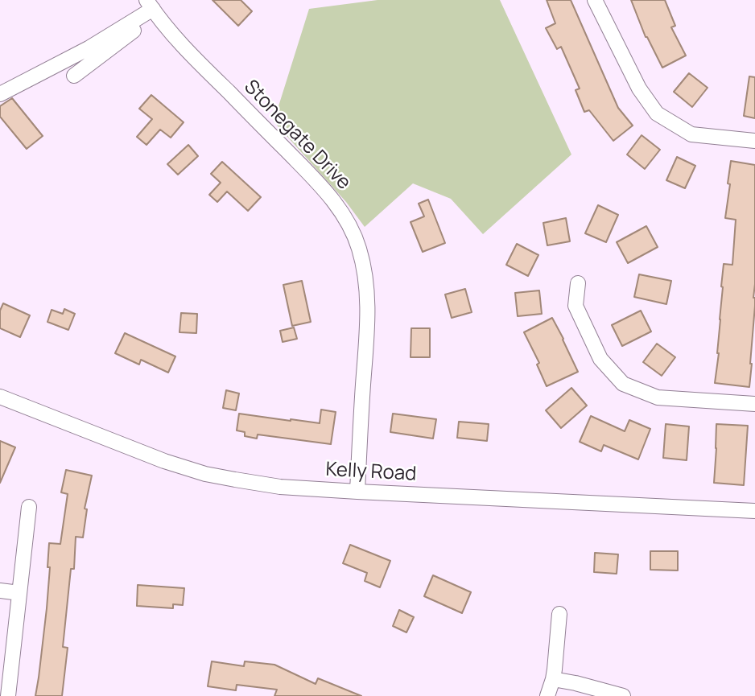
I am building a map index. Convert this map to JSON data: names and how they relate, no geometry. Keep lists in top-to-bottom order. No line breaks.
{"streets":{"street":["Stonegate Drive","Kelly Road"]},"crossings":[["Stonegate Drive","Kelly Road"]]}
